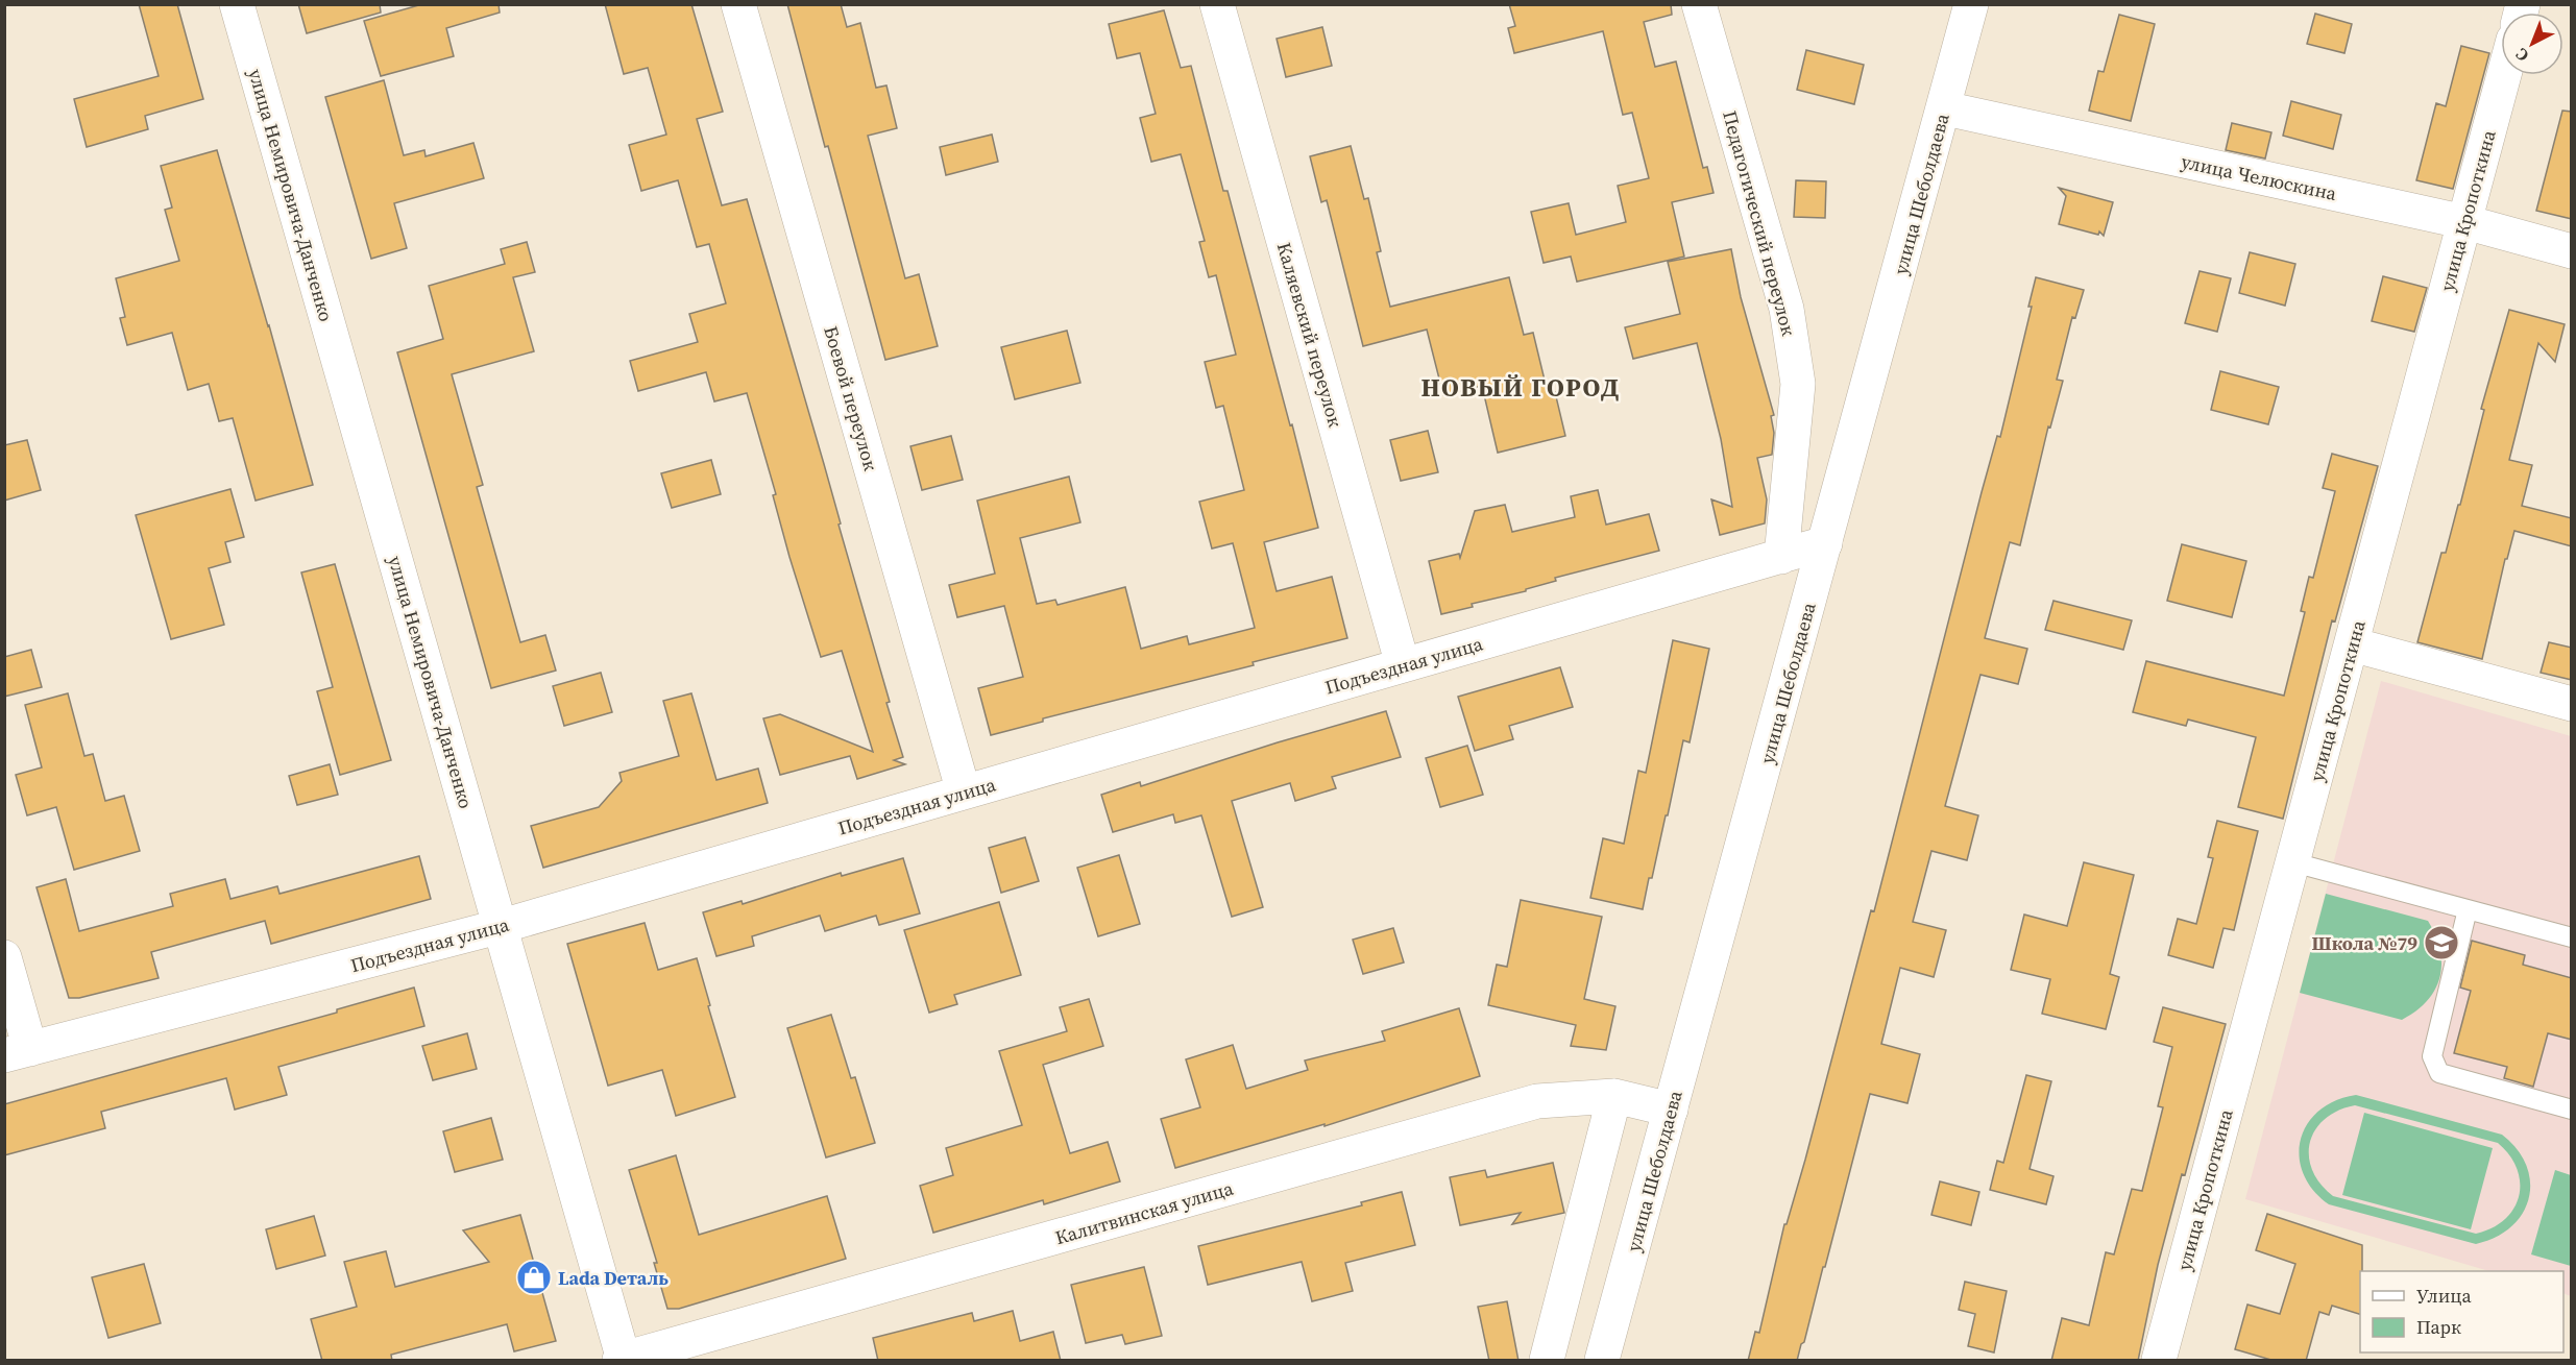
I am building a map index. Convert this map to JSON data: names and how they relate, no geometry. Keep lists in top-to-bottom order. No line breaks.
{"streets":{"street":["улица Челюскина","улица Шеболдаева","улица Немировича-Данченко","улица Кропоткина","Педагогический переулок","Каляевский переулок","Боевой переулок","Подъездная улица","Калитвинская улица"]},"crossings":[["улица Челюскина","улица Шеболдаева"],["улица Челюскина","улица Кропоткина"],["улица Шеболдаева","Подъездная улица"],["улица Шеболдаева","Калитвинская улица"],["улица Немировича-Данченко","Подъездная улица"],["улица Немировича-Данченко","Калитвинская улица"],["Педагогический переулок","Подъездная улица"],["Каляевский переулок","Подъездная улица"],["Боевой переулок","Подъездная улица"]],"districts":["НОВЫЙ ГОРОД"],"places":{"school or university":["Школа №79"],"shop":["Lada Dеталь"]},"legend":["Улица","Парк"],"north":"bottom left"}
